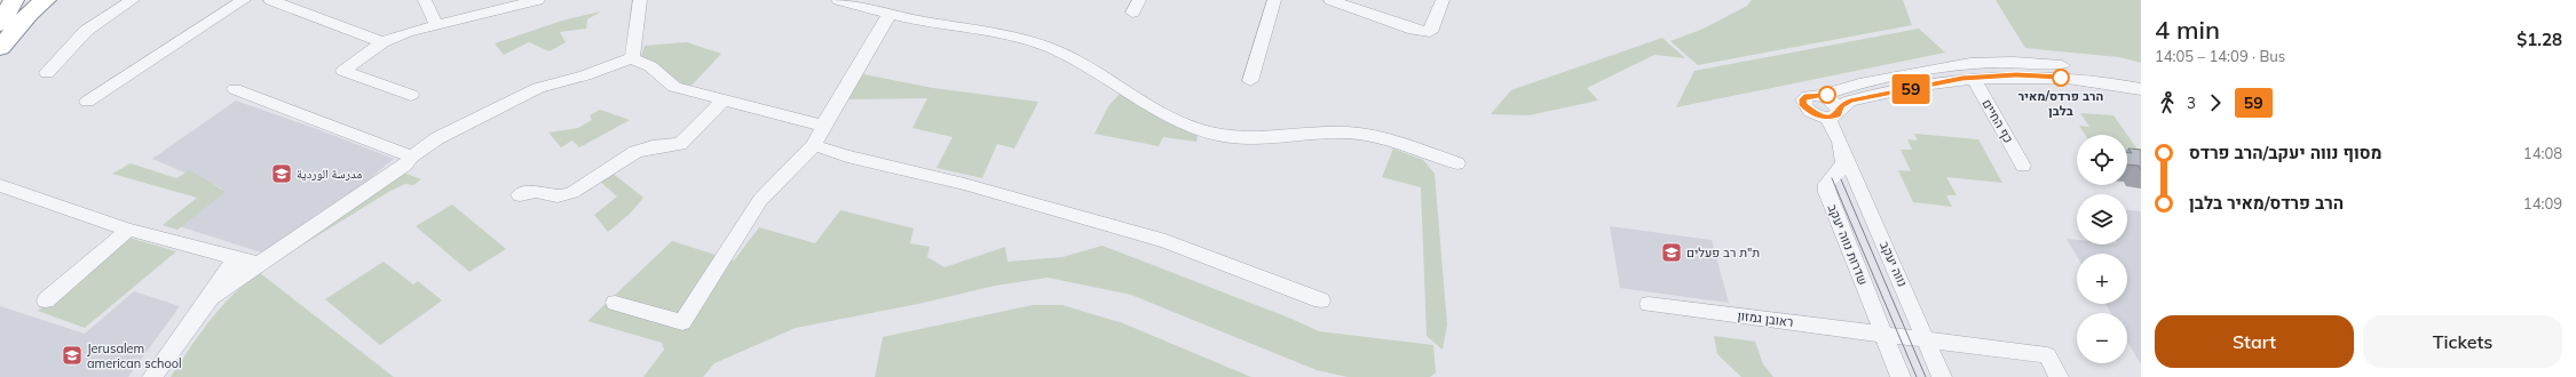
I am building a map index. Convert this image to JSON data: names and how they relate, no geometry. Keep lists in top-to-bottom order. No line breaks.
{"streets":{"street":["כף החיים","שדרות נווה יעקב","נווה יעקב","ראובן גמזון"]},"crossings":[["שדרות נווה יעקב","נווה יעקב"],["שדרות נווה יעקב","ראובן גמזון"],["נווה יעקב","ראובן גמזון"]],"places":{"other":["הרב פרדס/מאיר בלבן"],"school or university":["مدرسة الوردية","ת\"ת רב פעלים","Jerusalem american school"]},"lines":["bus line 59"],"page":{"on_map":"59","heading":["4 min","14:05 – 14:09 · Bus","$1.28"],"legs":["3","59"],"list":[{"name":"מסוף נווה יעקב/הרב פרדס","value":"14:08"},{"name":"הרב פרדס/מאיר בלבן","value":"14:09"}],"map_buttons":["+","−"],"buttons":["Start","Tickets"]}}
